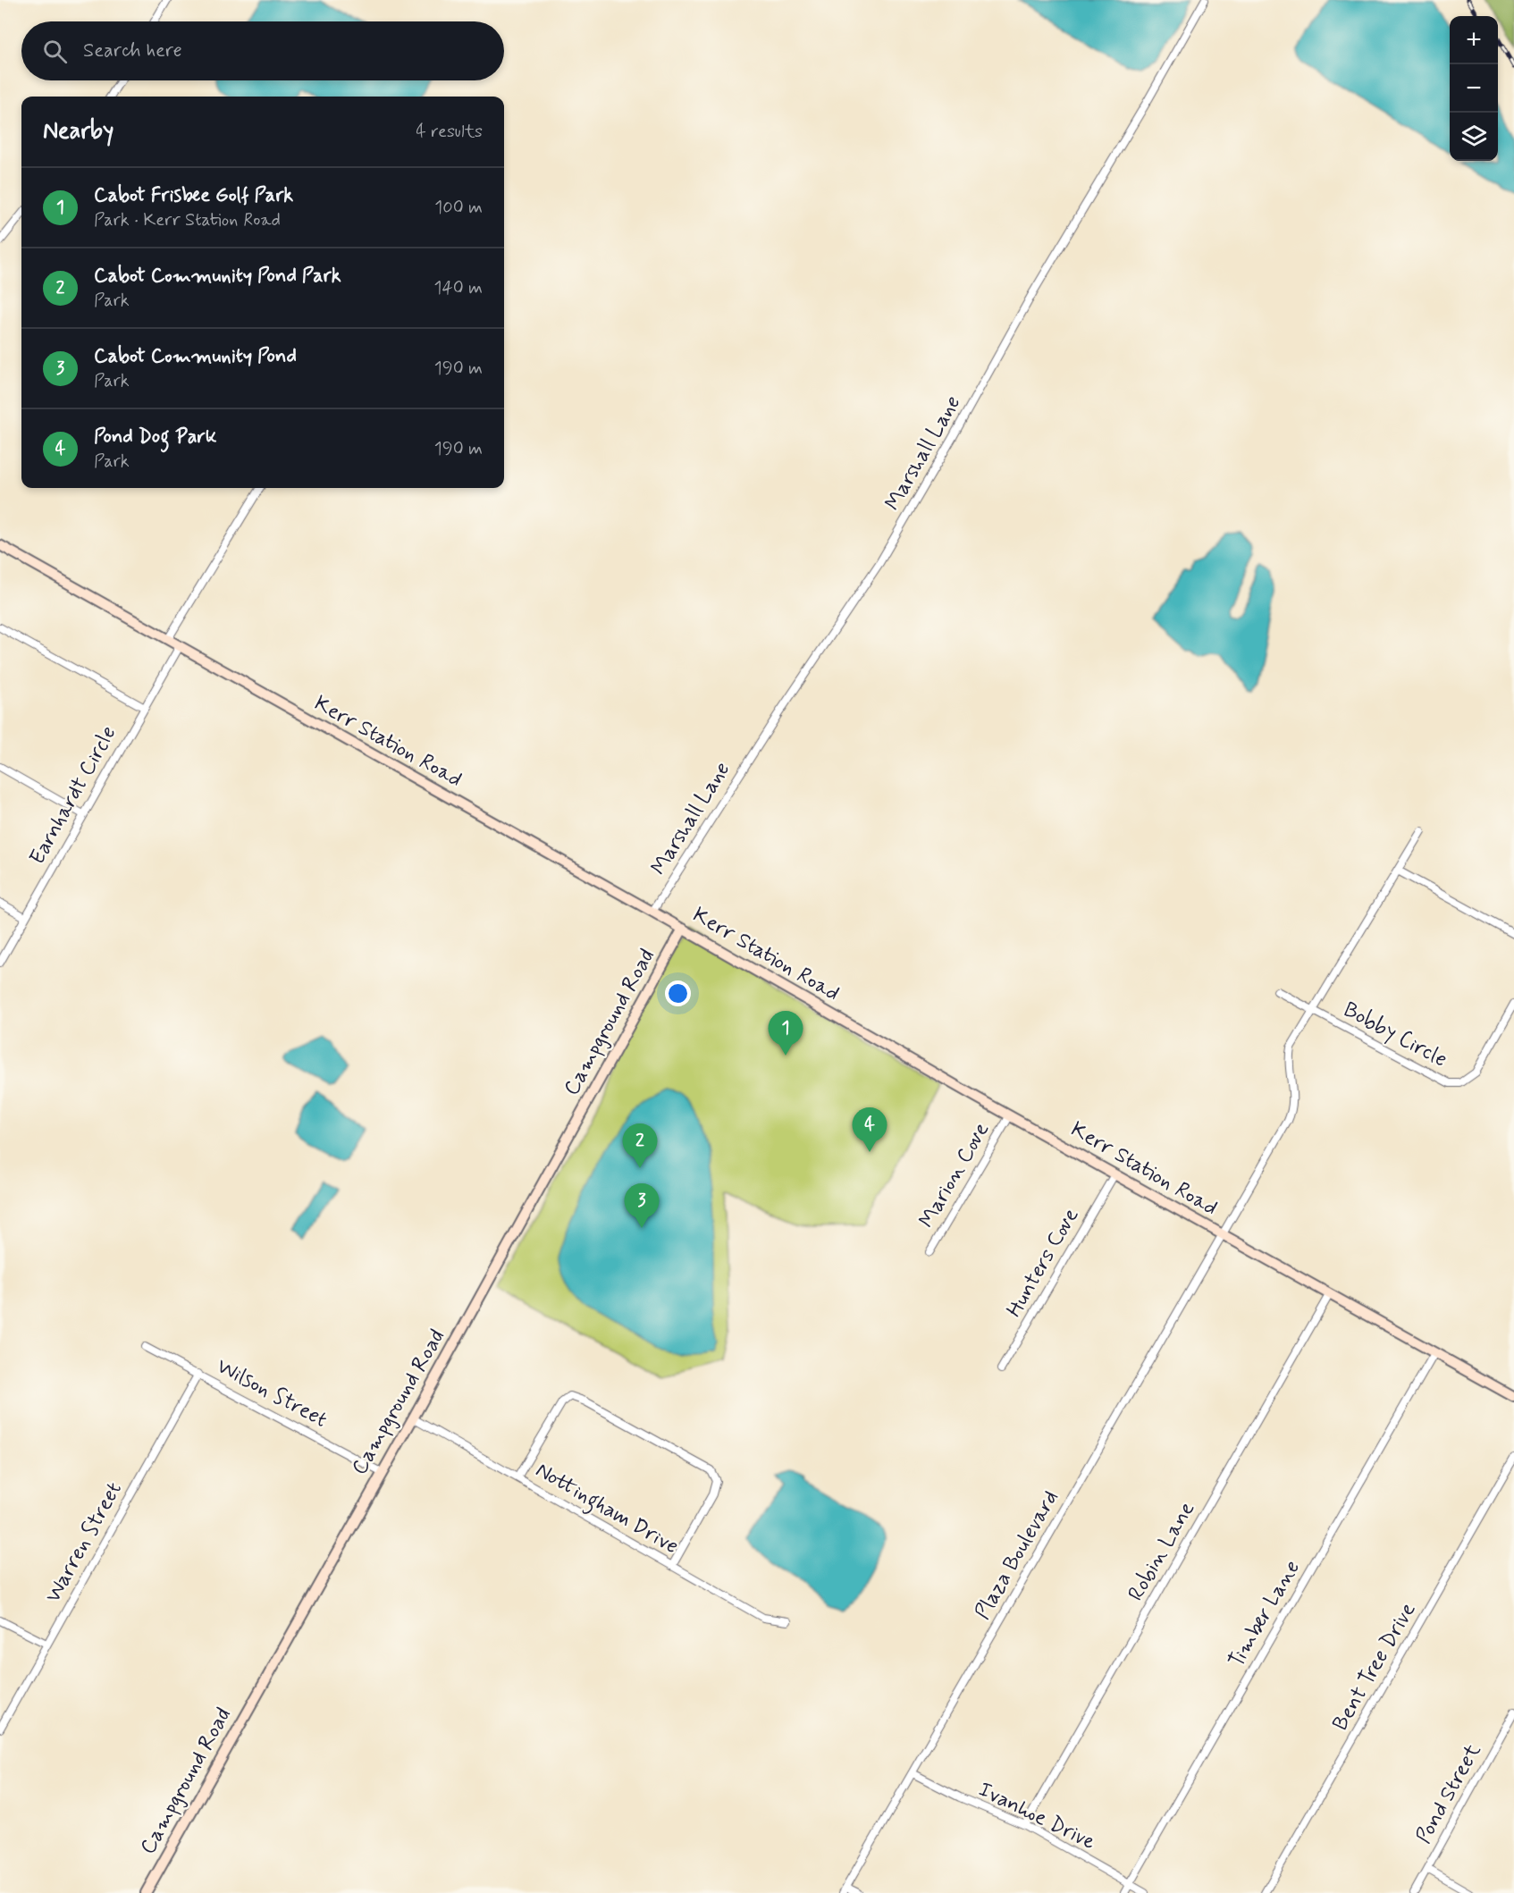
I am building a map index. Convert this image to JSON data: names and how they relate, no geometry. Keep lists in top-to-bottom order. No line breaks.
{"streets":{"street":["Marshall Lane","Kerr Station Road","Earnhardt Circle","Campground Road","Bobby Circle","Marion Cove","Hunters Cove","Wilson Street","Nottingham Drive","Warren Street","Robin Lane","Plaza Boulevard","Timber Lane","Bent Tree Drive","Pond Street","Ivanhoe Drive"]},"crossings":[["Marshall Lane","Kerr Station Road"],["Kerr Station Road","Earnhardt Circle"],["Kerr Station Road","Campground Road"],["Kerr Station Road","Marion Cove"],["Kerr Station Road","Hunters Cove"],["Kerr Station Road","Robin Lane"],["Kerr Station Road","Plaza Boulevard"],["Kerr Station Road","Timber Lane"],["Campground Road","Wilson Street"],["Campground Road","Nottingham Drive"],["Bobby Circle","Plaza Boulevard"],["Wilson Street","Warren Street"],["Robin Lane","Ivanhoe Drive"],["Plaza Boulevard","Ivanhoe Drive"],["Timber Lane","Ivanhoe Drive"]],"page":{"map_buttons":["+","−"],"search":"Search here","heading":["Nearby","4 results"],"list":[{"mark":"1","name":"Cabot Frisbee Golf Park","note":"Park · Kerr Station Road","value":"100 m"},{"mark":"2","name":"Cabot Community Pond Park","note":"Park","value":"140 m"},{"mark":"3","name":"Cabot Community Pond","note":"Park","value":"190 m"},{"mark":"4","name":"Pond Dog Park","note":"Park","value":"190 m"}],"pins":["1","4","2","3"]}}
